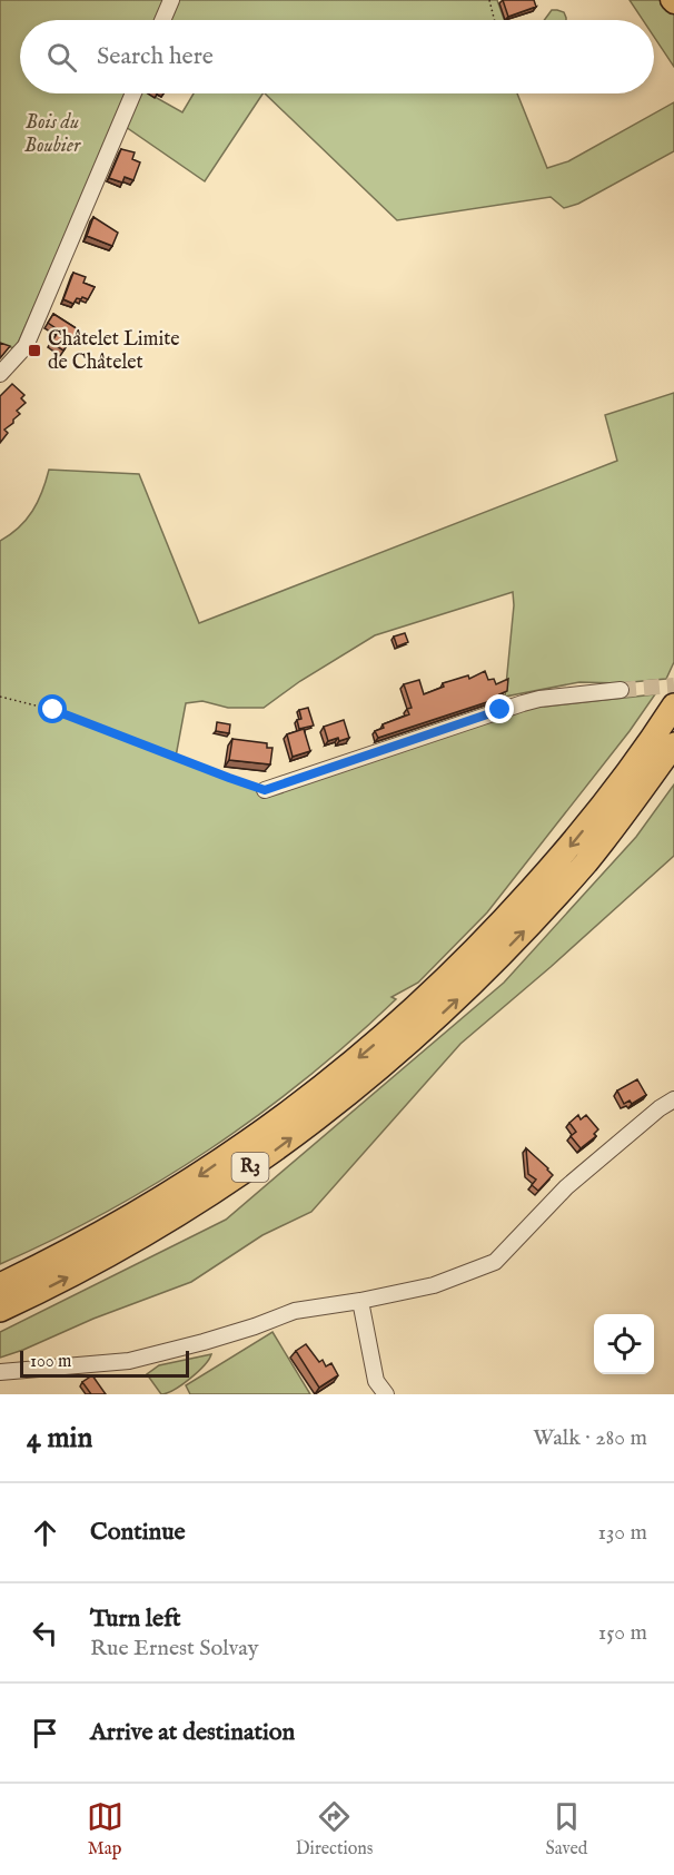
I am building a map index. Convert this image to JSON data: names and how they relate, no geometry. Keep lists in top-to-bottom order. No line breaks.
{"streets":{"highway":["R3"]},"parks":["Bois du Boubier"],"places":{"transit":["Châtelet Limite de Châtelet"]},"scale_bar":"100 m","page":{"search":"Search here","scale":"100 m","heading":["4 min","Walk · 280 m"],"list":[["Continue","130 m"],["Turn left","Rue Ernest Solvay","150 m"],"Arrive at destination"],"nav":["Map","Directions","Saved"]}}
